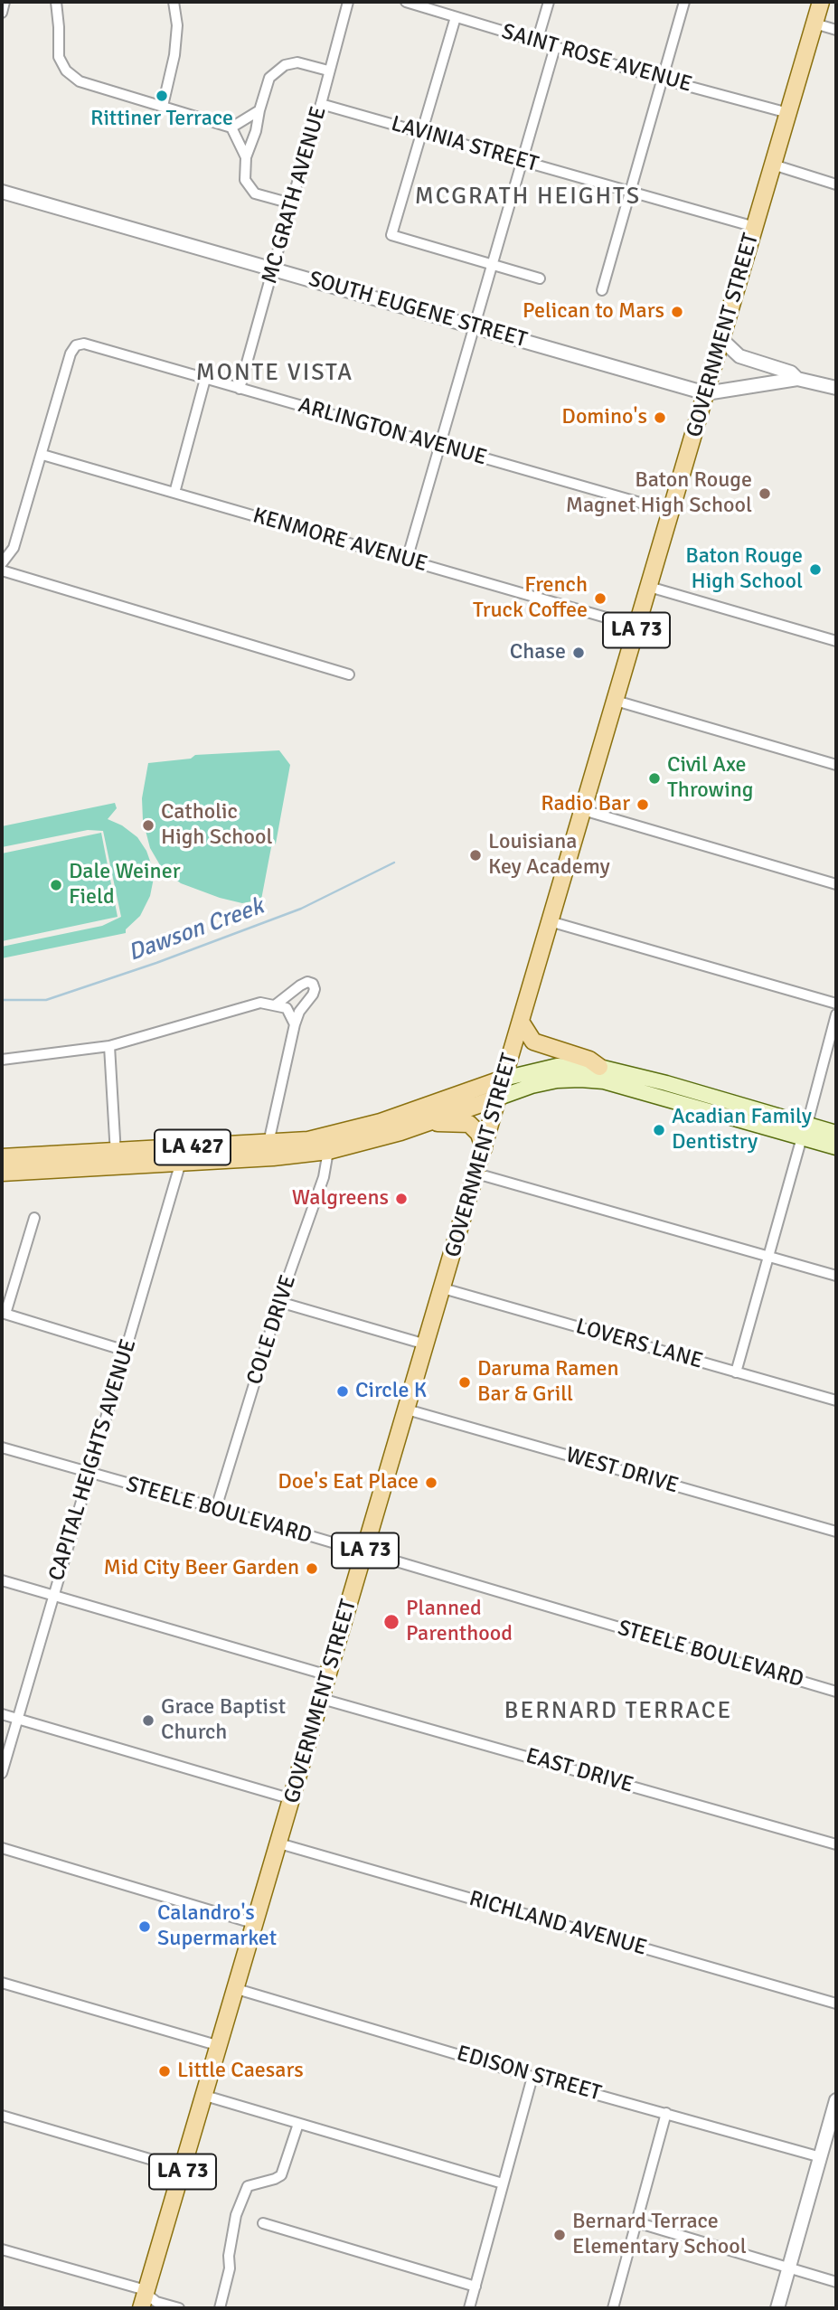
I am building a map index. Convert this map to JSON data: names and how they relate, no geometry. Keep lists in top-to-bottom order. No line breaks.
{"streets":{"main road":["GOVERNMENT STREET","LA 73","LA 427"],"street":["SAINT ROSE AVENUE","LAVINIA STREET","MC GRATH AVENUE","SOUTH EUGENE STREET","ARLINGTON AVENUE","KENMORE AVENUE","COLE DRIVE","LOVERS LANE","CAPITAL HEIGHTS AVENUE","WEST DRIVE","STEELE BOULEVARD","EAST DRIVE","RICHLAND AVENUE","EDISON STREET"]},"crossings":[["SAINT ROSE AVENUE","GOVERNMENT STREET"],["LAVINIA STREET","MC GRATH AVENUE"],["LAVINIA STREET","GOVERNMENT STREET"],["MC GRATH AVENUE","SOUTH EUGENE STREET"],["MC GRATH AVENUE","ARLINGTON AVENUE"],["SOUTH EUGENE STREET","GOVERNMENT STREET"],["GOVERNMENT STREET","ARLINGTON AVENUE"],["GOVERNMENT STREET","KENMORE AVENUE"],["GOVERNMENT STREET","LA 427"],["GOVERNMENT STREET","LOVERS LANE"],["GOVERNMENT STREET","WEST DRIVE"],["GOVERNMENT STREET","STEELE BOULEVARD"],["GOVERNMENT STREET","EAST DRIVE"],["GOVERNMENT STREET","RICHLAND AVENUE"],["GOVERNMENT STREET","EDISON STREET"],["ARLINGTON AVENUE","KENMORE AVENUE"],["LA 427","COLE DRIVE"],["LA 427","CAPITAL HEIGHTS AVENUE"],["COLE DRIVE","STEELE BOULEVARD"],["CAPITAL HEIGHTS AVENUE","STEELE BOULEVARD"]],"districts":["MCGRATH HEIGHTS","MONTE VISTA","BERNARD TERRACE"],"water":["Dawson Creek"],"places":["Rittiner Terrace","Pelican to Mars","Domino's","Baton Rouge Magnet High School","Baton Rouge High School","French Truck Coffee","Chase","Civil Axe Throwing","Radio Bar","Catholic High School","Louisiana Key Academy","Dale Weiner Field","Acadian Family Dentistry","Walgreens","Daruma Ramen Bar & Grill","Circle K","Doe's Eat Place","Mid City Beer Garden","Planned Parenthood","Grace Baptist Church","Calandro's Supermarket","Little Caesars","Bernard Terrace Elementary School"]}
